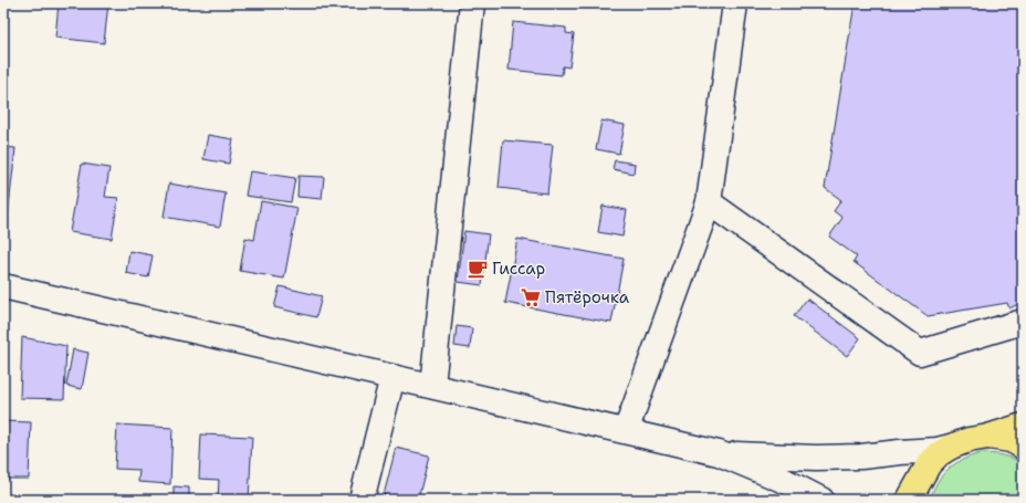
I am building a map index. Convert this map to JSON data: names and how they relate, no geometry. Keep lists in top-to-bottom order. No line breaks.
{"places":{"cafe":["Гиссар"],"supermarket":["Пятёрочка"]}}
